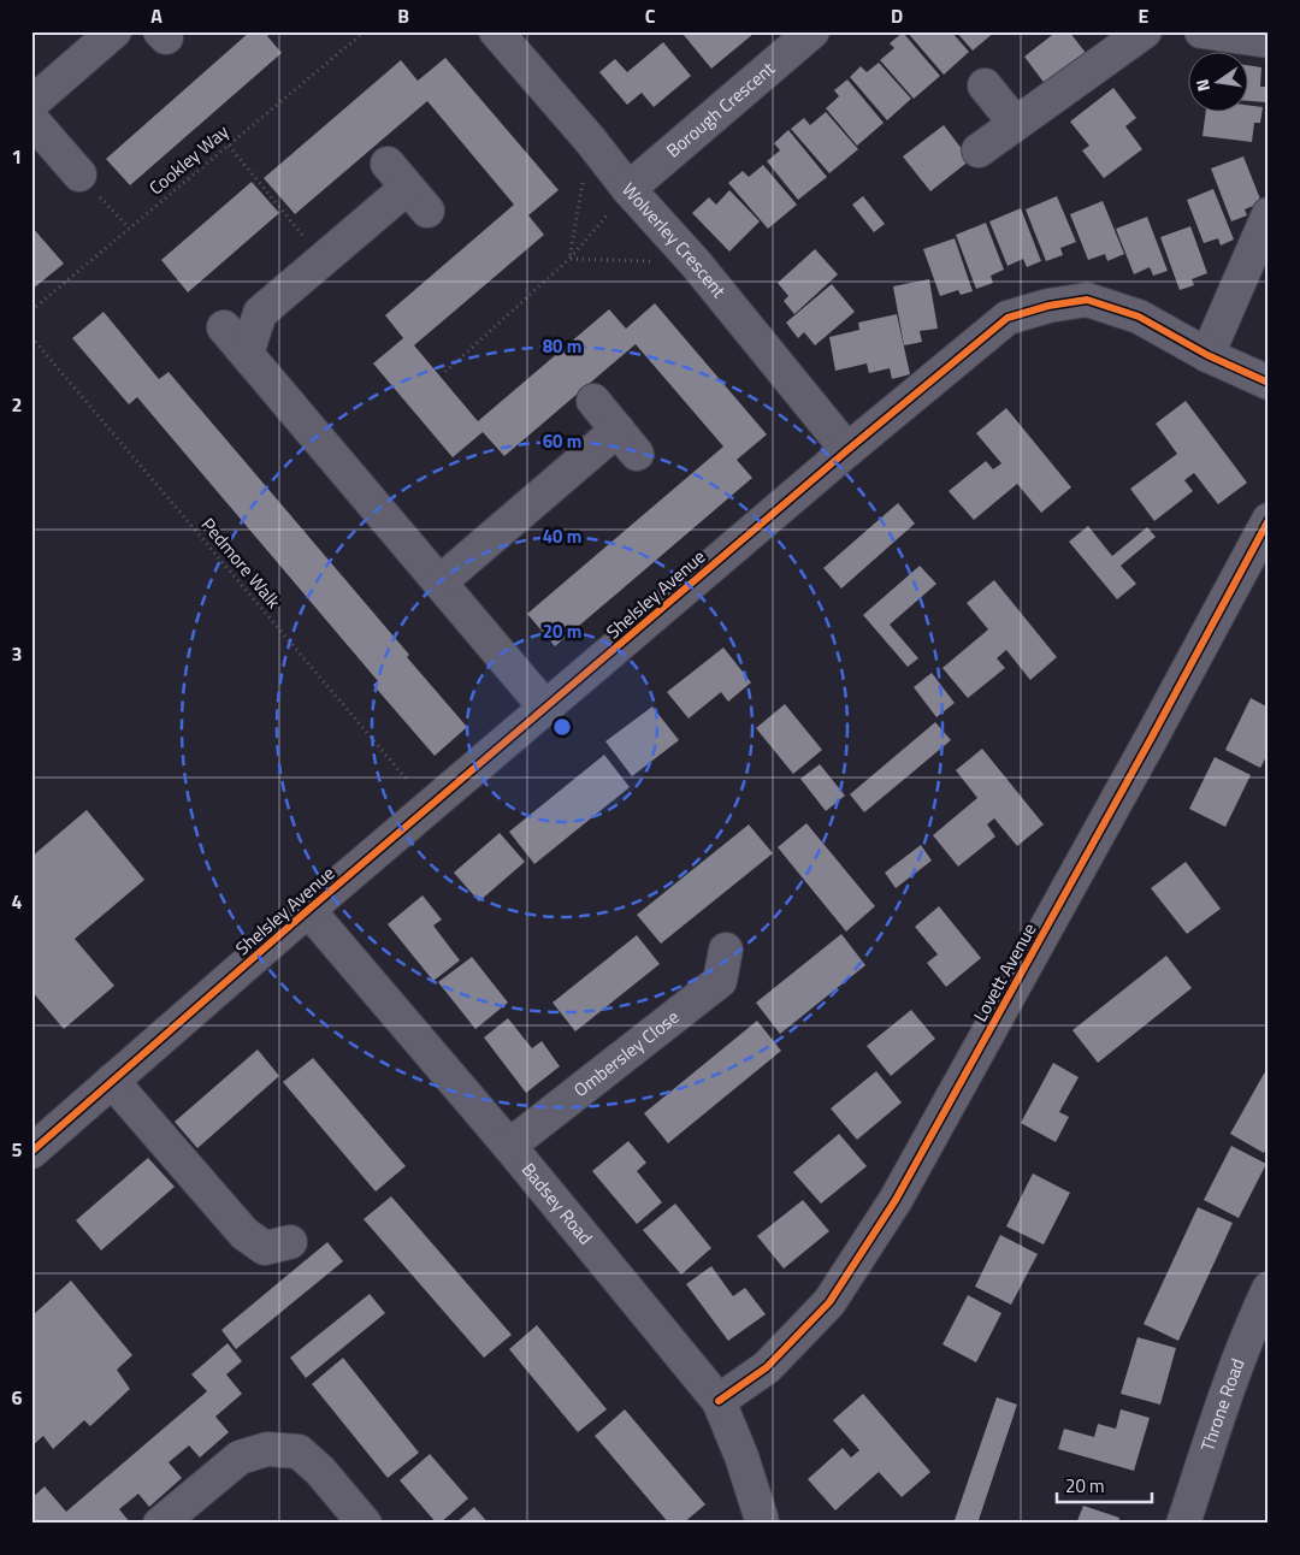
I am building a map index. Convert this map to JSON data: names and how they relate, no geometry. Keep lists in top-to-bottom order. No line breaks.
{"streets":{"street":["Borough Crescent","Wolverley Crescent","Shelsley Avenue","Lovett Avenue","Ombersley Close","Badsey Road","Throne Road"],"path":["Cookley Way","Pedmore Walk"]},"crossings":[["Borough Crescent","Wolverley Crescent"],["Wolverley Crescent","Shelsley Avenue"],["Pedmore Walk","Shelsley Avenue"],["Shelsley Avenue","Badsey Road"],["Lovett Avenue","Badsey Road"],["Ombersley Close","Badsey Road"]],"scale_bar":"20 m","north":"left","grid":{"columns":["A","B","C","D","E"],"rows":["1","2","3","4","5","6"]},"rings":["80 m","60 m","40 m","20 m"]}
